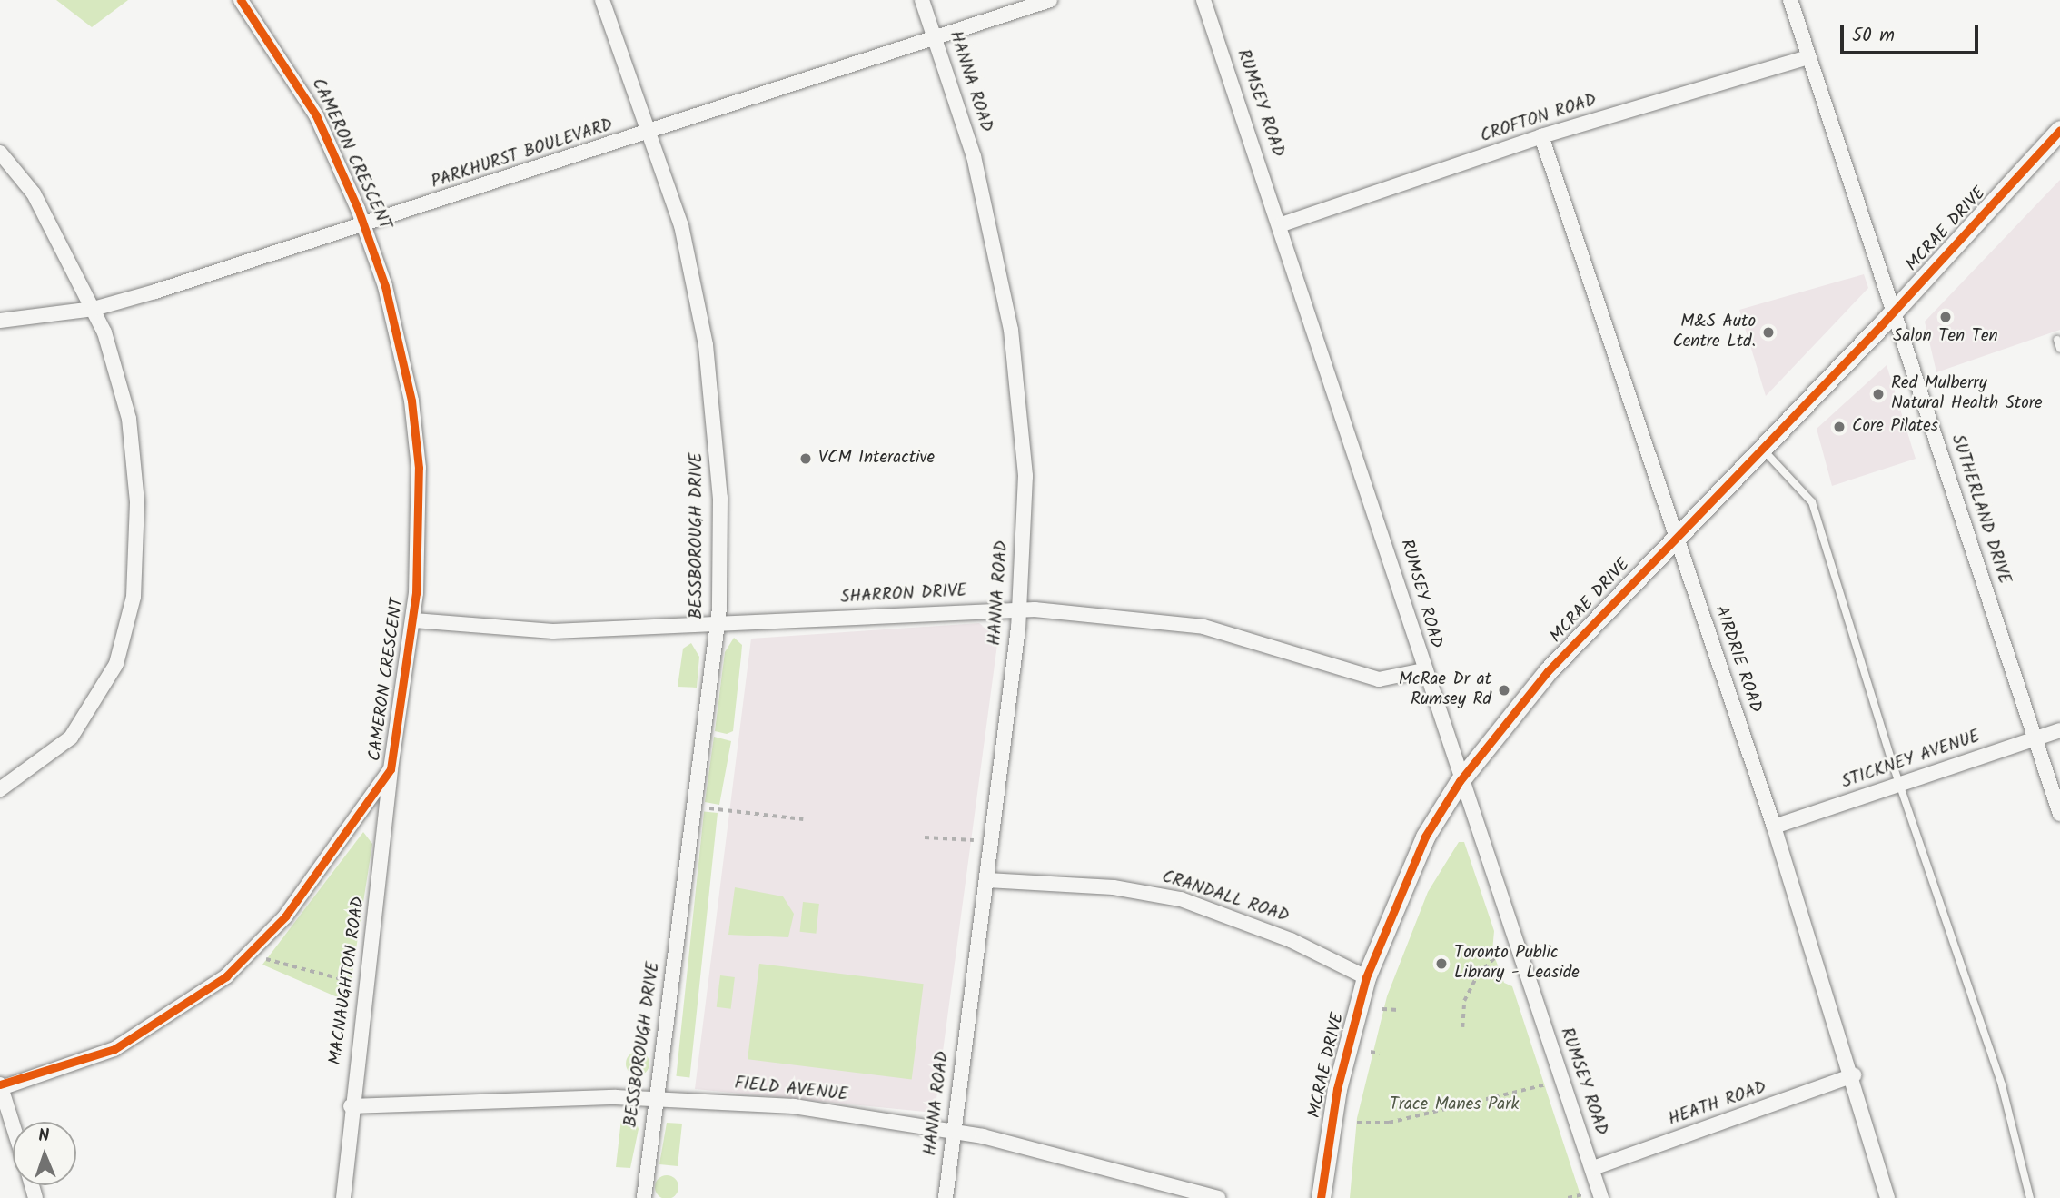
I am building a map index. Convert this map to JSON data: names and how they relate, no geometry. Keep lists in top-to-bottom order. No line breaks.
{"streets":{"street":["HANNA ROAD","RUMSEY ROAD","CROFTON ROAD","CAMERON CRESCENT","PARKHURST BOULEVARD","MCRAE DRIVE","SUTHERLAND DRIVE","BESSBOROUGH DRIVE","SHARRON DRIVE","AIRDRIE ROAD","STICKNEY AVENUE","CRANDALL ROAD","MACNAUGHTON ROAD","FIELD AVENUE","HEATH ROAD"]},"crossings":[["HANNA ROAD","PARKHURST BOULEVARD"],["HANNA ROAD","SHARRON DRIVE"],["HANNA ROAD","CRANDALL ROAD"],["HANNA ROAD","FIELD AVENUE"],["RUMSEY ROAD","CROFTON ROAD"],["RUMSEY ROAD","MCRAE DRIVE"],["RUMSEY ROAD","SHARRON DRIVE"],["RUMSEY ROAD","HEATH ROAD"],["CROFTON ROAD","SUTHERLAND DRIVE"],["CROFTON ROAD","AIRDRIE ROAD"],["CAMERON CRESCENT","PARKHURST BOULEVARD"],["CAMERON CRESCENT","SHARRON DRIVE"],["CAMERON CRESCENT","MACNAUGHTON ROAD"],["PARKHURST BOULEVARD","BESSBOROUGH DRIVE"],["MCRAE DRIVE","SUTHERLAND DRIVE"],["MCRAE DRIVE","AIRDRIE ROAD"],["MCRAE DRIVE","CRANDALL ROAD"],["SUTHERLAND DRIVE","STICKNEY AVENUE"],["BESSBOROUGH DRIVE","SHARRON DRIVE"],["BESSBOROUGH DRIVE","FIELD AVENUE"],["AIRDRIE ROAD","STICKNEY AVENUE"],["AIRDRIE ROAD","HEATH ROAD"],["MACNAUGHTON ROAD","FIELD AVENUE"]],"parks":["Trace Manes Park"],"places":["Salon Ten Ten","M&S Auto Centre Ltd.","Red Mulberry Natural Health Store","Core Pilates","VCM Interactive","McRae Dr at Rumsey Rd","Toronto Public Library - Leaside"],"scale_bar":"50 m","north":"top"}
